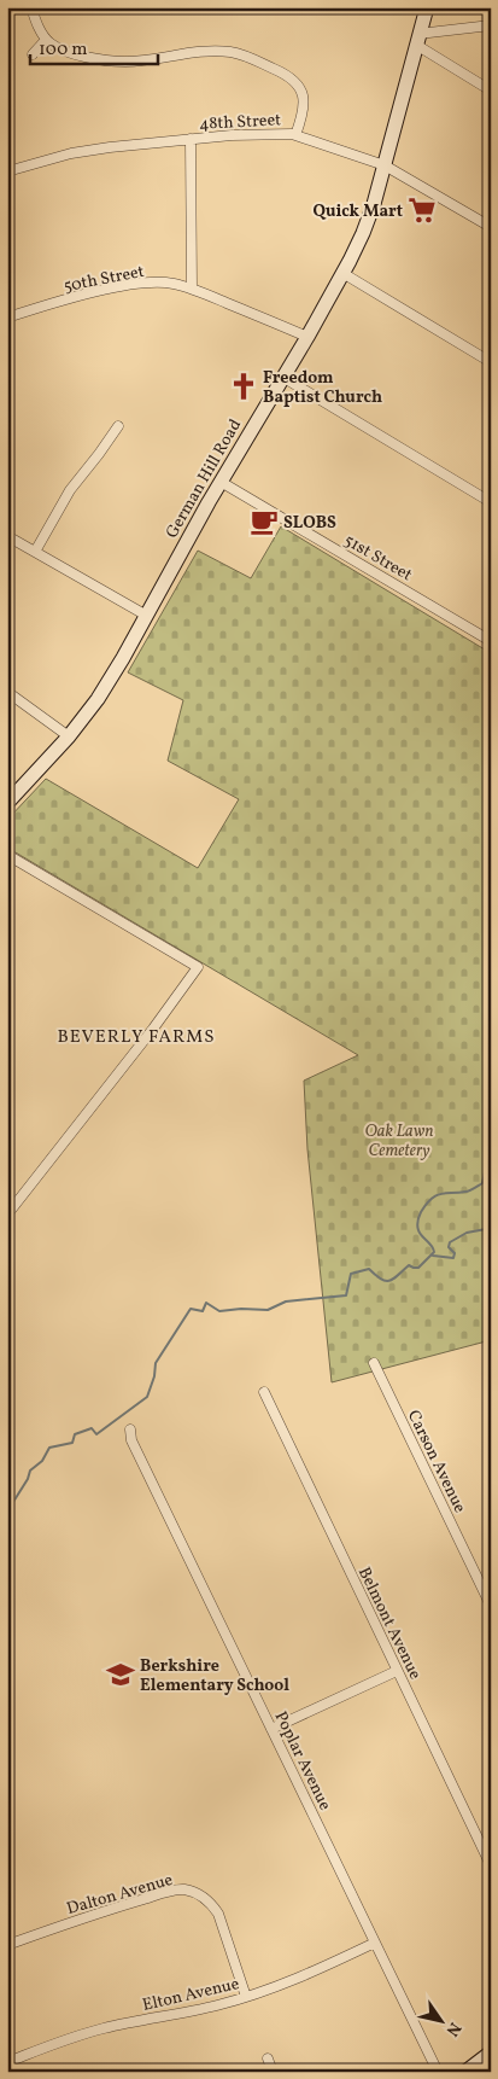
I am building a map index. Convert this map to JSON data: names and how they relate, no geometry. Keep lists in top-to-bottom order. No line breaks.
{"streets":{"street":["48th Street","50th Street","German Hill Road","51st Street","Carson Avenue","Belmont Avenue","Poplar Avenue","Dalton Avenue","Elton Avenue"]},"crossings":[["48th Street","German Hill Road"],["50th Street","German Hill Road"],["German Hill Road","51st Street"],["Poplar Avenue","Elton Avenue"],["Dalton Avenue","Elton Avenue"]],"districts":["BEVERLY FARMS"],"parks":["Oak Lawn Cemetery"],"places":{"supermarket":["Quick Mart"],"church":["Freedom Baptist Church"],"cafe":["SLOBS"],"school or university":["Berkshire Elementary School"]},"scale_bar":"100 m","north":"bottom right"}
